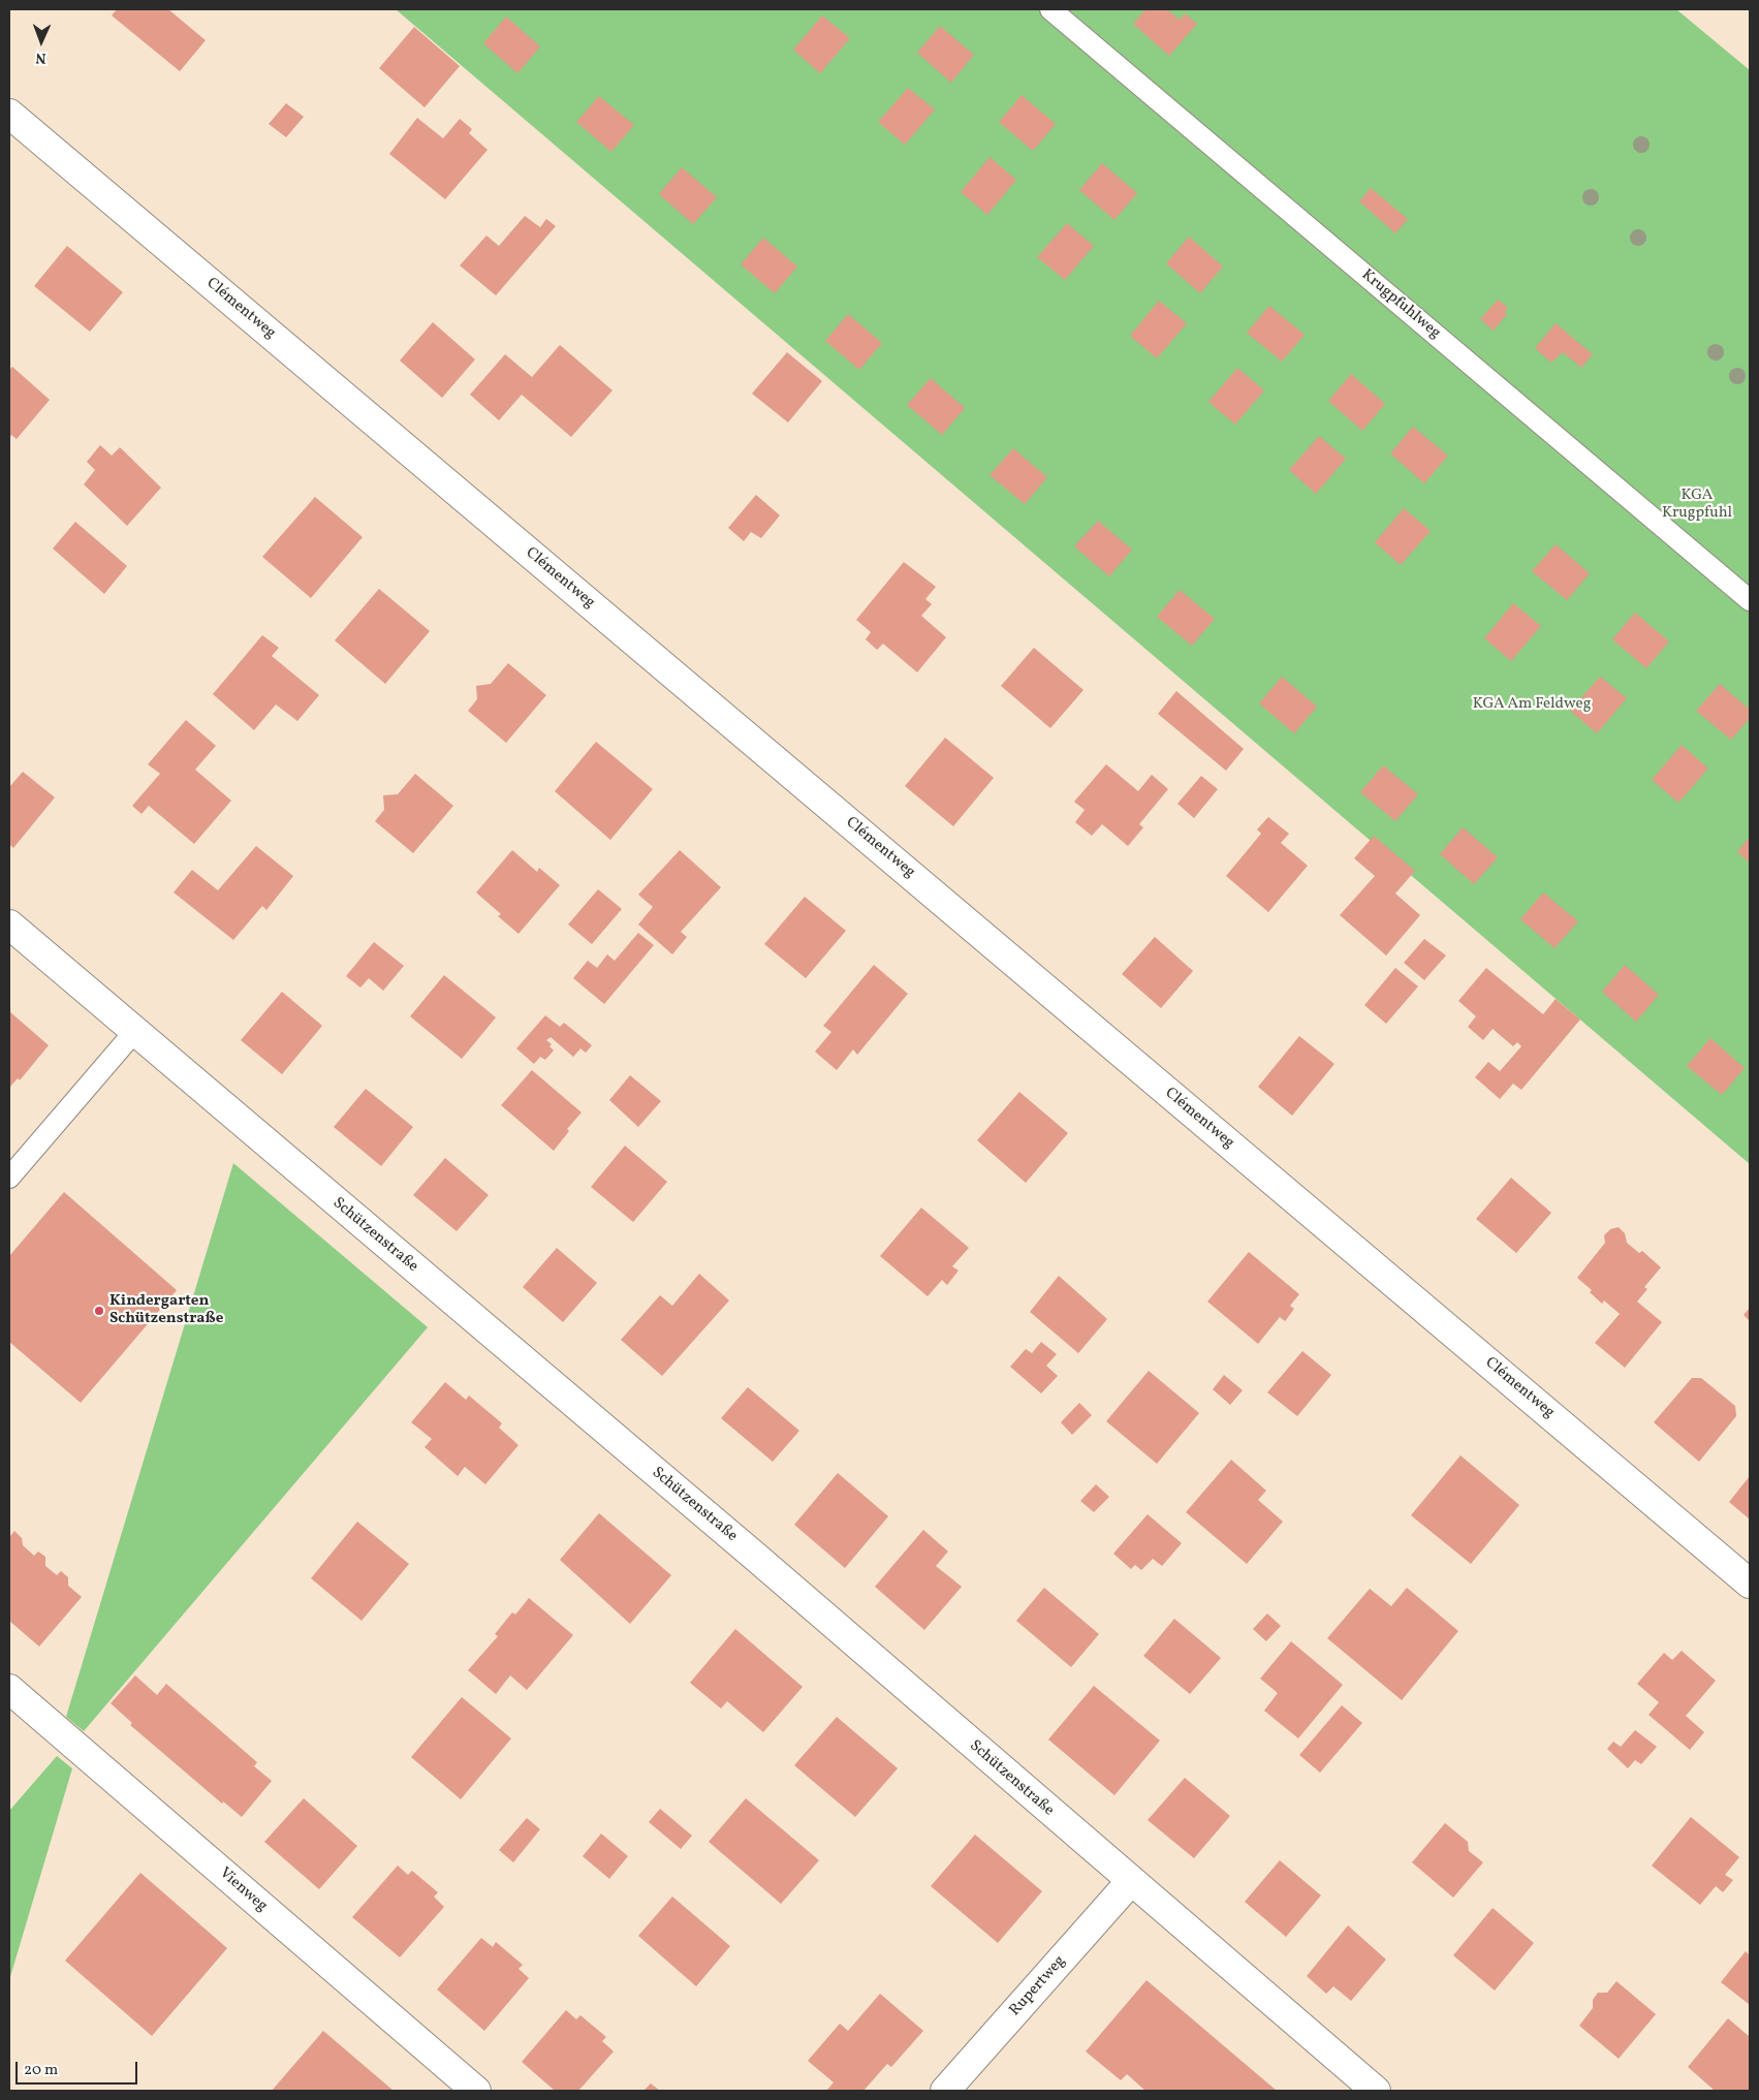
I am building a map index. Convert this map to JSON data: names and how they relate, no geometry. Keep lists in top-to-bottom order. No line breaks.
{"streets":{"street":["Clémentweg","Schützenstraße","Vienweg","Rupertweg"],"lane":["Krugpfuhlweg"]},"crossings":[["Schützenstraße","Rupertweg"]],"parks":["KGA Krugpfuhl","KGA Am Feldweg"],"places":["Kindergarten Schützenstraße"],"scale_bar":"20 m","north":"bottom"}
